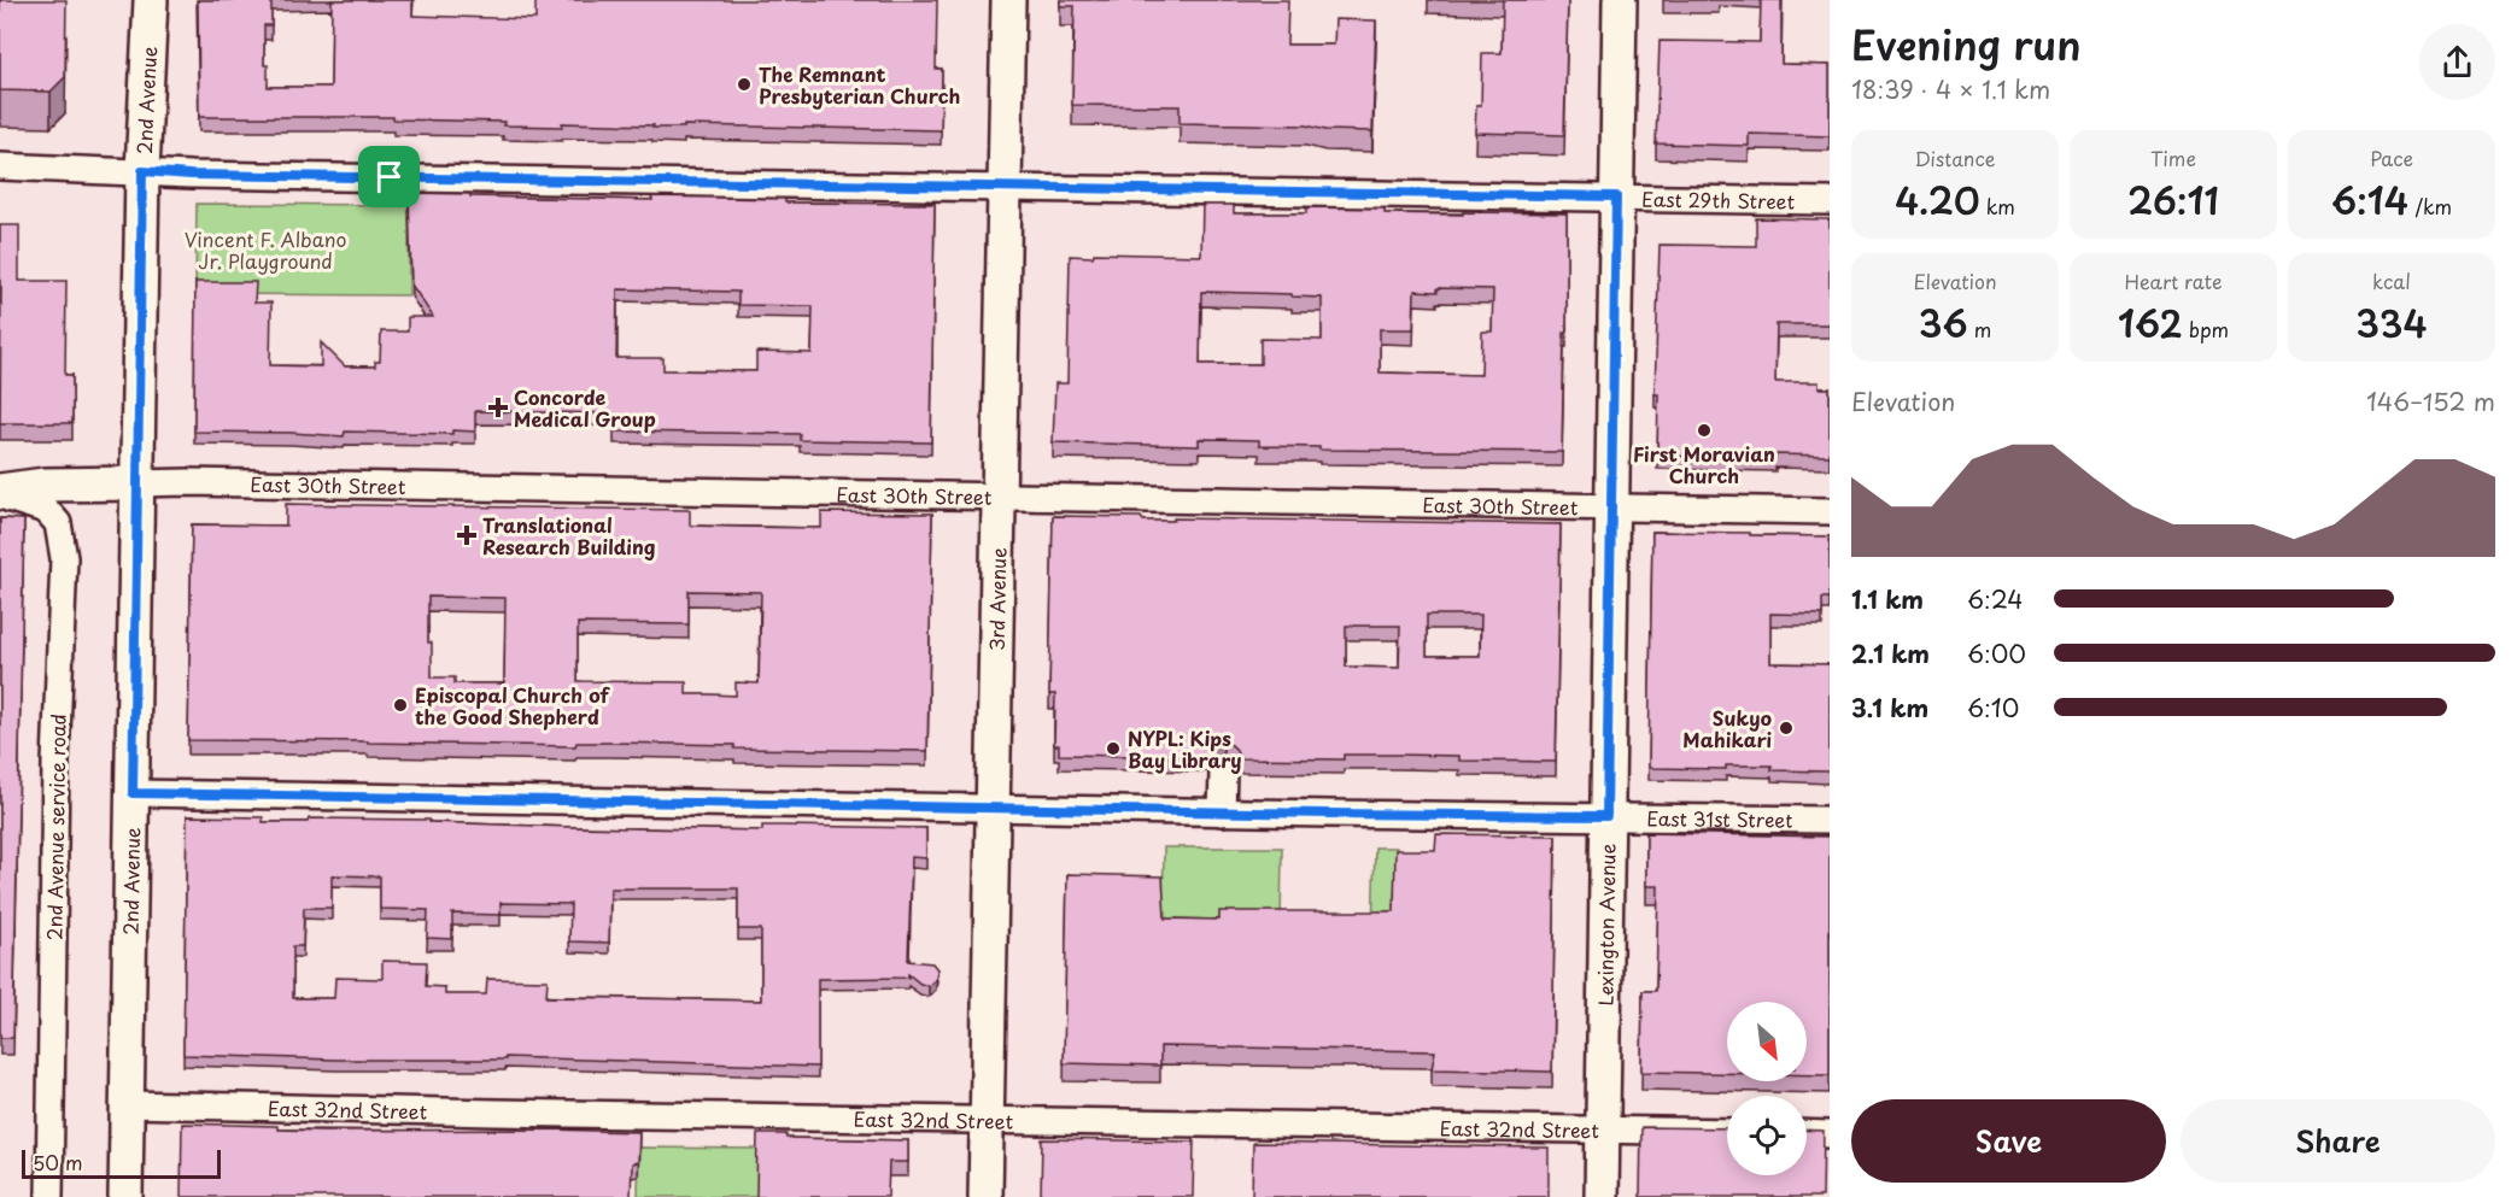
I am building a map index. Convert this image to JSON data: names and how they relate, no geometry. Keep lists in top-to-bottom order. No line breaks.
{"streets":{"main road":["2nd Avenue","East 30th Street","3rd Avenue","Lexington Avenue"],"street":["East 29th Street","East 31st Street","2nd Avenue service road","East 32nd Street"]},"crossings":[["2nd Avenue","East 29th Street"],["2nd Avenue","East 30th Street"],["2nd Avenue","East 31st Street"],["2nd Avenue","East 32nd Street"],["East 29th Street","3rd Avenue"],["East 29th Street","Lexington Avenue"],["East 30th Street","3rd Avenue"],["East 30th Street","2nd Avenue service road"],["East 30th Street","Lexington Avenue"],["3rd Avenue","East 31st Street"],["3rd Avenue","East 32nd Street"],["East 31st Street","Lexington Avenue"],["Lexington Avenue","East 32nd Street"]],"parks":["Vincent F. Albano Jr. Playground"],"places":{"other":["The Remnant Presbyterian Church","First Moravian Church","Episcopal Church of the Good Shepherd","Sukyo Mahikari","NYPL: Kips Bay Library"],"health":["Concorde Medical Group","Translational Research Building"]},"scale_bar":"50 m","north":"bottom right","page":{"heading":["Evening run","18:39 · 4 × 1.1 km"],"stats":[["Distance","4.20 km"],["Time","26:11"],["Pace","6:14 /km"],["Elevation","36 m"],["Heart rate","162 bpm"],["kcal","334"]],"chart":["Elevation","146–152 m"],"list":[{"name":"1.1 km","note":"6:24"},{"name":"2.1 km","note":"6:00"},{"name":"3.1 km","note":"6:10"}],"buttons":["Save","Share"],"scale":"50 m"}}
